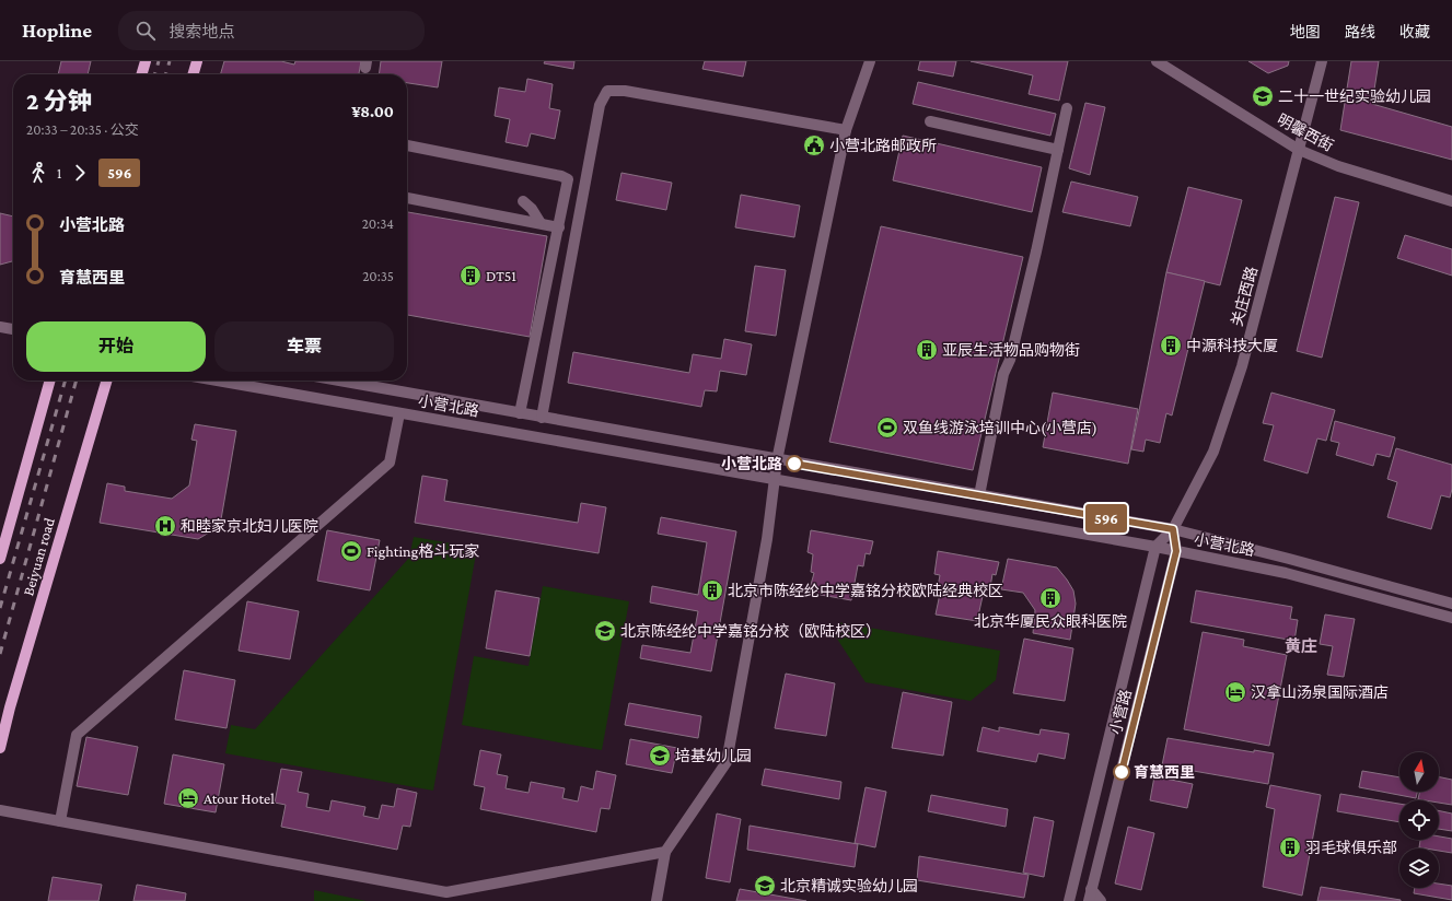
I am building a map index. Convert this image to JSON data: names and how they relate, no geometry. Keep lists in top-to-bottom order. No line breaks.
{"streets":{"main road":["Beiyuan road"],"street":["明馨西街","关庄西路","小营北路","小营路"]},"crossings":[["明馨西街","关庄西路"],["关庄西路","小营北路"],["关庄西路","小营路"],["小营北路","小营路"]],"districts":["黄庄"],"places":{"school or university":["二十一世纪实验幼儿园","北京陈经纶中学嘉铭分校（欧陆校区）","培基幼儿园","北京精诚实验幼儿园"],"public building":["小营北路邮政所"],"building":["DT51","中源科技大厦","亚辰生活物品购物街","北京市陈经纶中学嘉铭分校欧陆经典校区","北京华厦民众眼科医院","羽毛球俱乐部"],"sports":["双鱼线游泳培训中心(小营店)","Fighting格斗玩家"],"other":["小营北路","育慧西里"],"hospital":["和睦家京北妇儿医院"],"hotel":["汉拿山汤泉国际酒店","Atour Hotel"]},"lines":["bus line 596"],"north":"top","page":{"header":"Hopline","search":"搜索地点","nav":["地图","路线","收藏"],"on_map":"596","heading":["2 分钟","20:33 – 20:35 · 公交","¥8.00"],"legs":["1","596"],"list":[{"name":"小营北路","value":"20:34"},{"name":"育慧西里","value":"20:35"}],"buttons":["开始","车票"]}}
